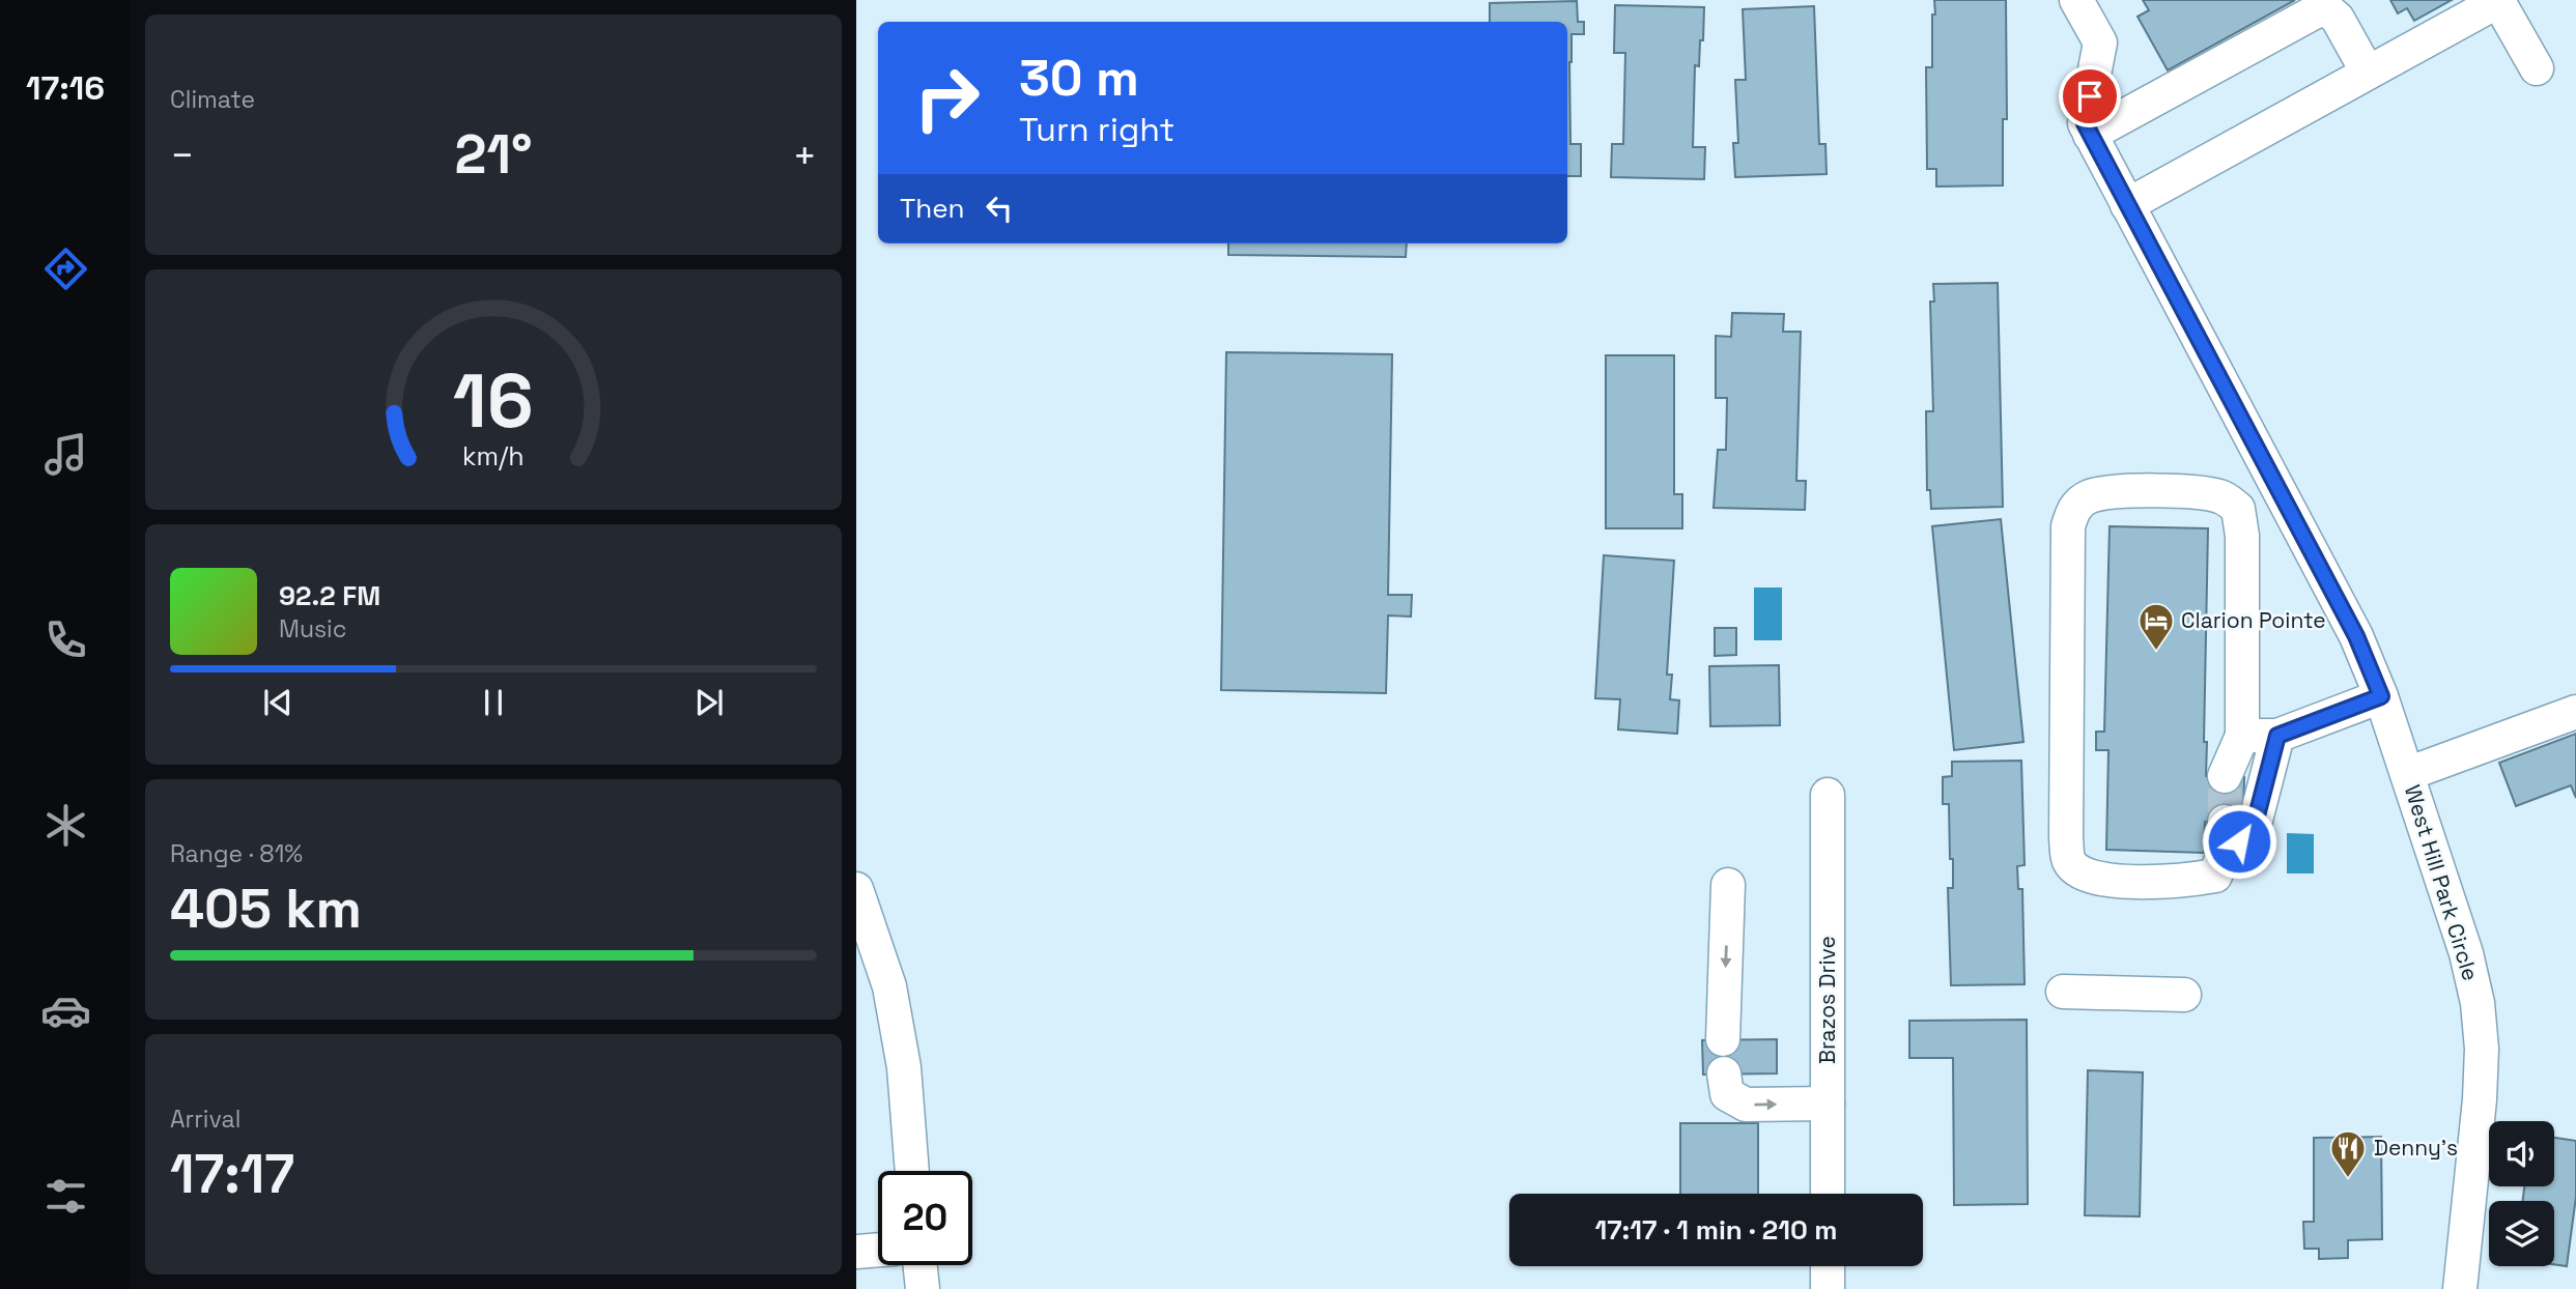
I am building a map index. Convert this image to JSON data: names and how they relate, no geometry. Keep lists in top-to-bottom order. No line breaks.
{"streets":{"street":["West Hill Park Circle","Brazos Drive"]},"places":{"hotel":["Clarion Pointe"],"restaurant":["Denny's"]},"page":{"tabs":"17:16","tile":["Climate",["Range · 81%","405 km"],["Arrival","17:17"]],"turn":["30 m","Turn right"],"heat":["−","21°","+"],"then":"Then","song":["92.2 FM","Music"],"limit":"20","trip":"17:17 · 1 min · 210 m","gauge":["16","km/h"]}}
